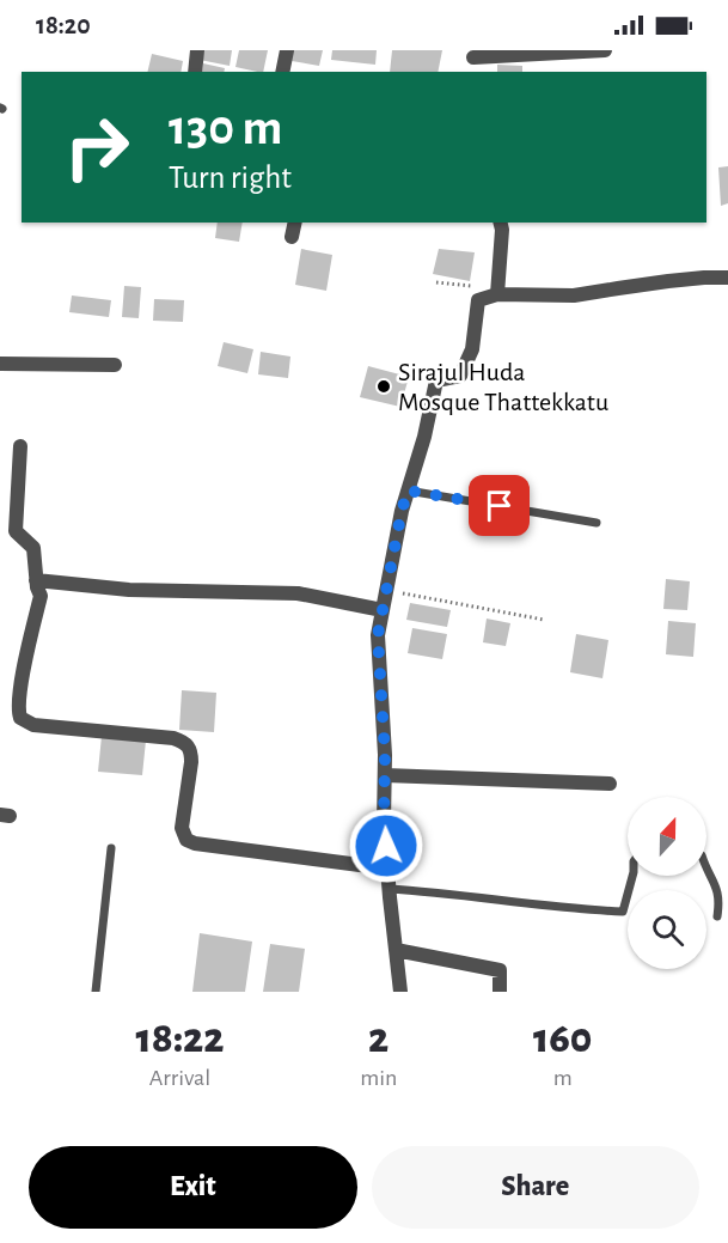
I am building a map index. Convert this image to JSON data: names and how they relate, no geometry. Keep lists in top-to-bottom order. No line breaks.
{"places":["Sirajul Huda Mosque Thattekkatu"],"north":"top","page":{"status":"18:20","turn":["130 m","Turn right"],"eta":["18:22","Arrival","2","min","160","m"],"buttons":["Exit","Share"]}}
